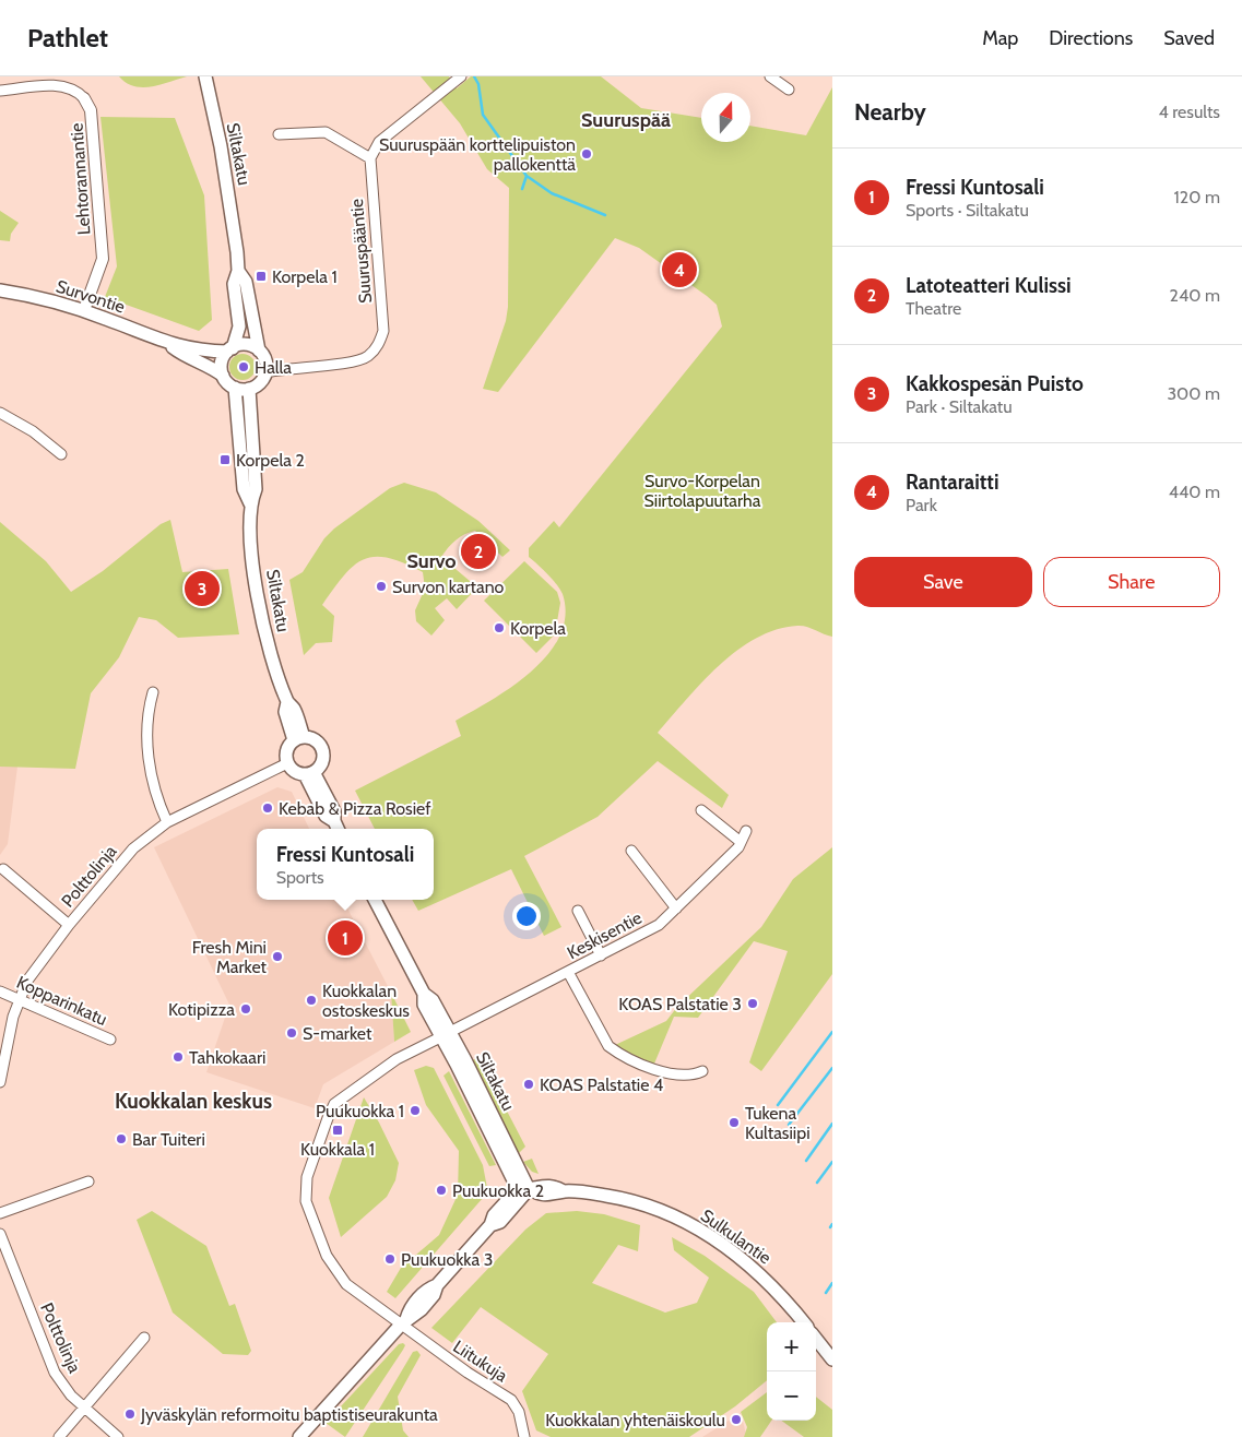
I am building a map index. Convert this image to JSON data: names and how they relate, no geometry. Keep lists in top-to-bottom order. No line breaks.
{"streets":{"main road":["Siltakatu","Survontie","Sulkulantie"],"street":["Lehtorannantie","Suuruspääntie","Polttolinja","Keskisentie","Kopparinkatu","Liitukuja"]},"crossings":[["Siltakatu","Suuruspääntie"],["Siltakatu","Survontie"],["Siltakatu","Polttolinja"],["Siltakatu","Keskisentie"],["Siltakatu","Sulkulantie"],["Lehtorannantie","Survontie"],["Suuruspääntie","Survontie"],["Polttolinja","Kopparinkatu"],["Keskisentie","Liitukuja"]],"districts":["Suuruspää","Survo","Kuokkalan keskus"],"parks":["Survo-Korpelan Siirtolapuutarha"],"places":{"other":["Suuruspään korttelipuiston pallokenttä","Halla","Survon kartano","Korpela","Kebab & Pizza Rosief","Fresh Mini Market","Kuokkalan ostoskeskus","KOAS Palstatie 3","Kotipizza","S-market","Tahkokaari","KOAS Palstatie 4","Puukuokka 1","Tukena Kultasiipi","Bar Tuiteri","Puukuokka 2","Puukuokka 3","Jyväskylän reformoitu baptistiseurakunta","Kuokkalan yhtenäiskoulu"],"transit":["Korpela 1","Korpela 2","Kuokkala 1"]},"north":"top","page":{"header":"Pathlet","nav":["Map","Directions","Saved"],"heading":["Nearby","4 results"],"list":[{"mark":"1","name":"Fressi Kuntosali","note":"Sports · Siltakatu","value":"120 m"},{"mark":"2","name":"Latoteatteri Kulissi","note":"Theatre","value":"240 m"},{"mark":"3","name":"Kakkospesän Puisto","note":"Park · Siltakatu","value":"300 m"},{"mark":"4","name":"Rantaraitti","note":"Park","value":"440 m"}],"pins":["4","2","3","1"],"buttons":["Save","Share"],"popup":["Fressi Kuntosali","Sports"],"map_buttons":["+","−"]}}
